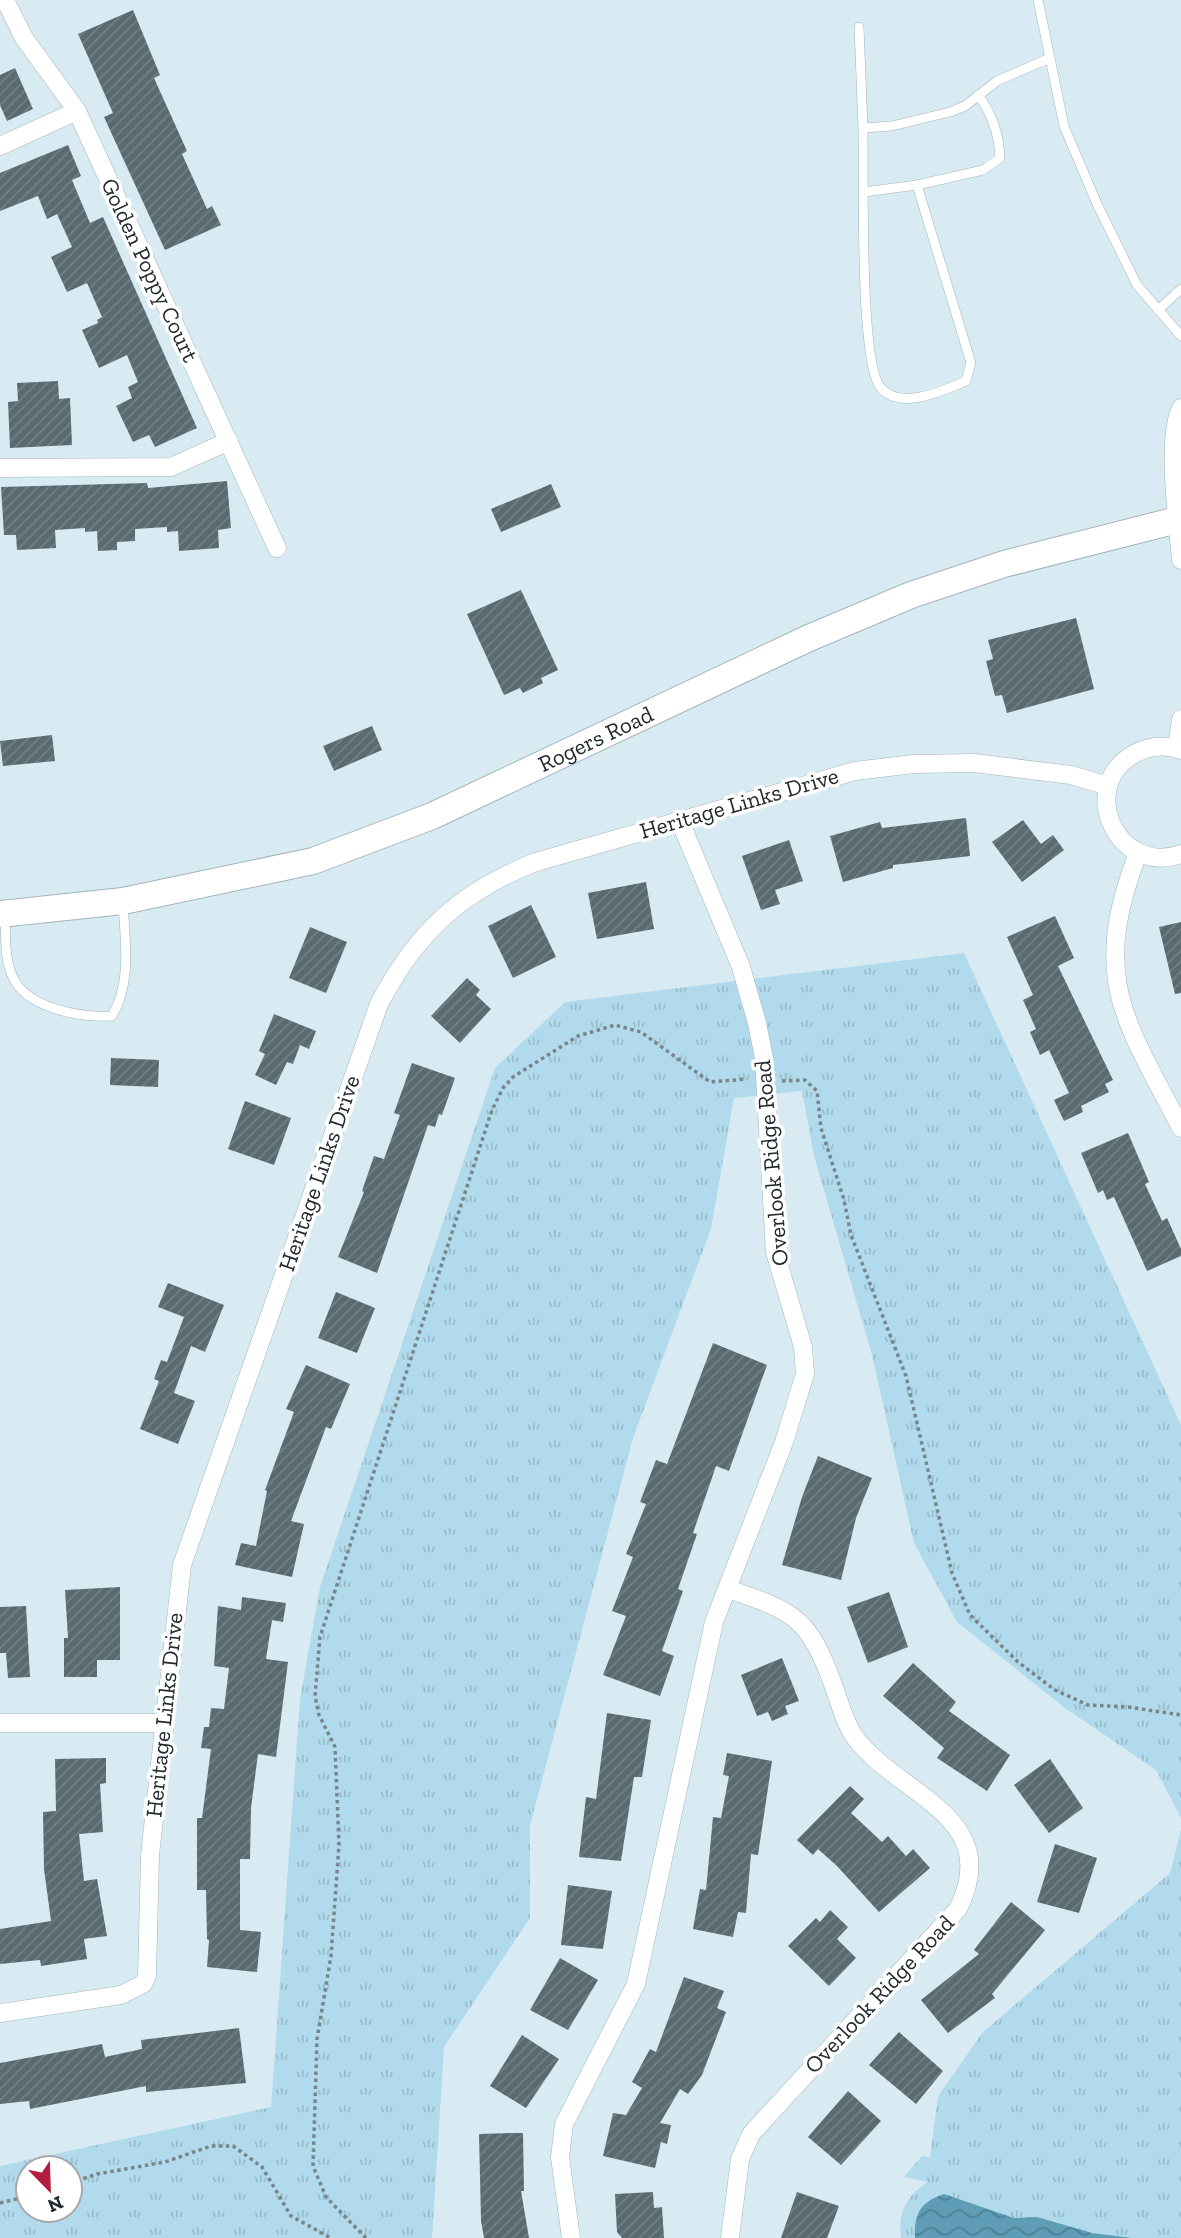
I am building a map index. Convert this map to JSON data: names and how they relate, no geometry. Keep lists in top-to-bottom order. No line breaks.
{"streets":{"main road":["Rogers Road"],"street":["Golden Poppy Court","Heritage Links Drive","Overlook Ridge Road"]},"crossings":[["Heritage Links Drive","Overlook Ridge Road"]],"north":"bottom right"}
